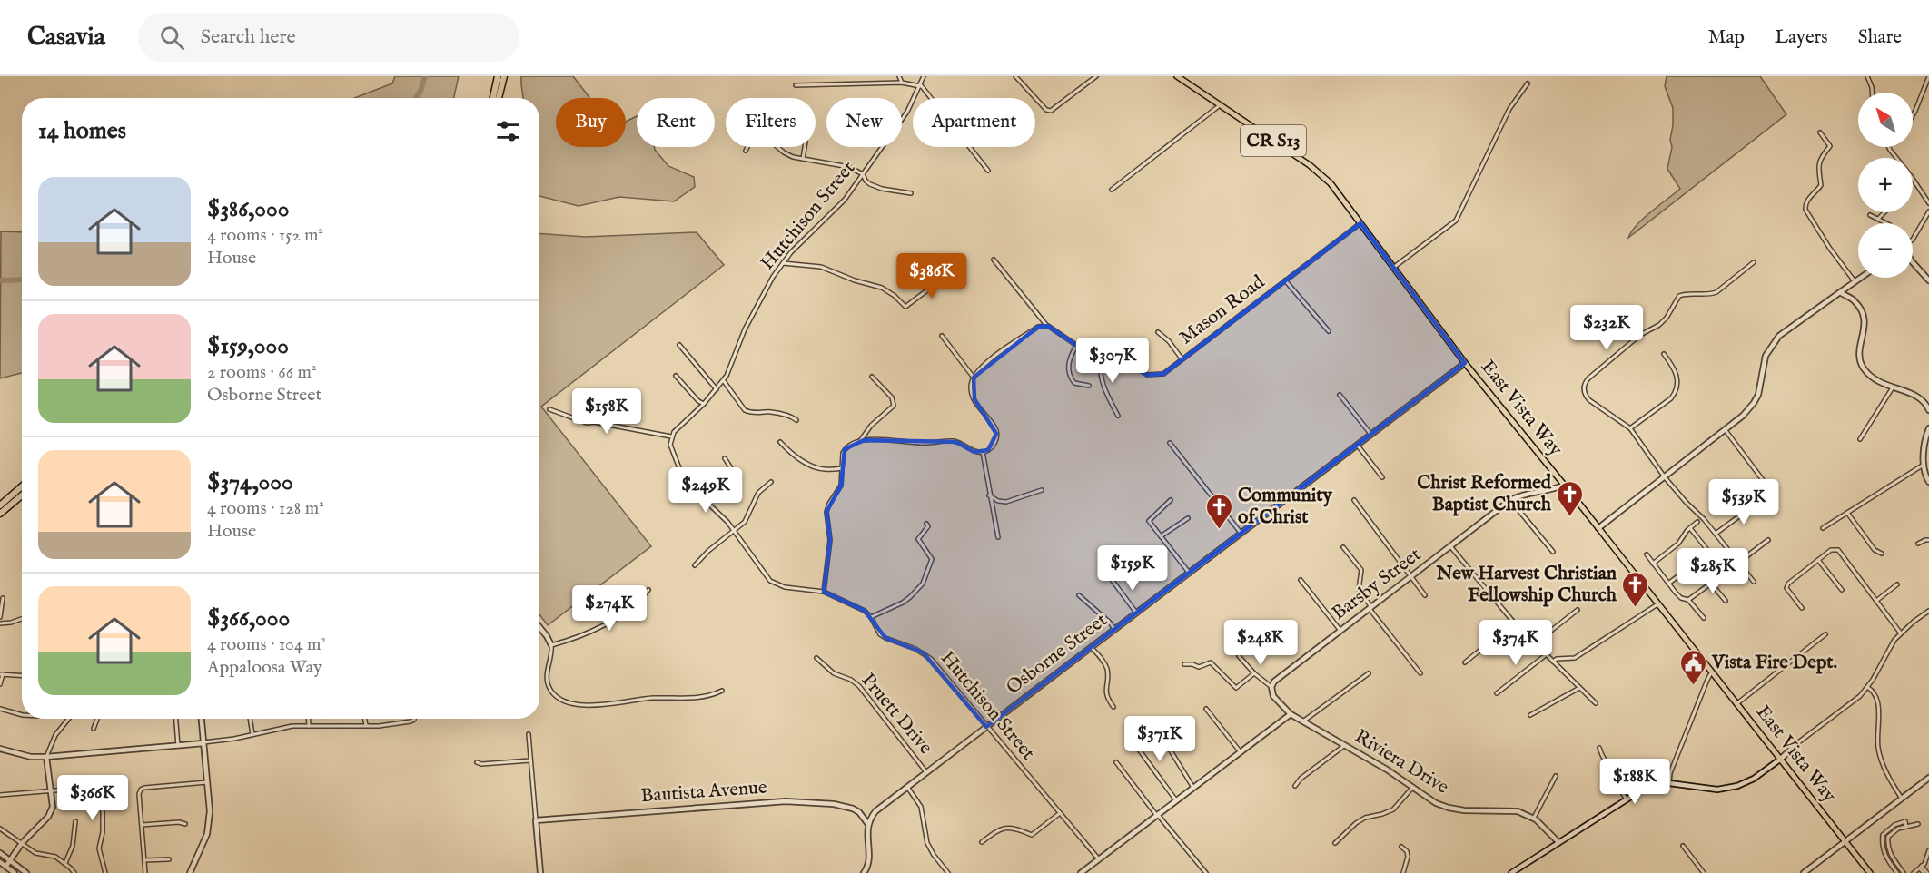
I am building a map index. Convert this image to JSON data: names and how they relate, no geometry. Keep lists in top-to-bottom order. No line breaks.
{"streets":{"main road":["CR S13","East Vista Way"],"street":["Hutchison Street","Mason Road","Barsby Street","Osborne Street","Pruett Drive","Riviera Drive","Bautista Avenue"]},"crossings":[["Hutchison Street","Osborne Street"],["Mason Road","East Vista Way"],["East Vista Way","Barsby Street"],["East Vista Way","Osborne Street"],["Osborne Street","Pruett Drive"],["Osborne Street","Bautista Avenue"]],"places":{"church":["Christ Reformed Baptist Church","Community of Christ","New Harvest Christian Fellowship Church"],"public building":["Vista Fire Dept."]},"north":"top left","page":{"header":"Casavia","search":"Search here","nav":["Map","Layers","Share"],"map_buttons":["+","−"],"chip":["Buy","Rent","Filters","New","Apartment"],"heading":"14 homes","list":[{"name":"$386,000","note":"4 rooms · 152 m² · House"},{"name":"$159,000","note":"2 rooms · 66 m² · Osborne Street"},{"name":"$374,000","note":"4 rooms · 128 m² · House"},{"name":"$366,000","note":"4 rooms · 104 m² · Appaloosa Way"}],"price":["$386K","$232K","$307K","$158K","$249K","$539K","$159K","$285K","$274K","$248K","$374K","$371K","$188K","$366K"]}}
